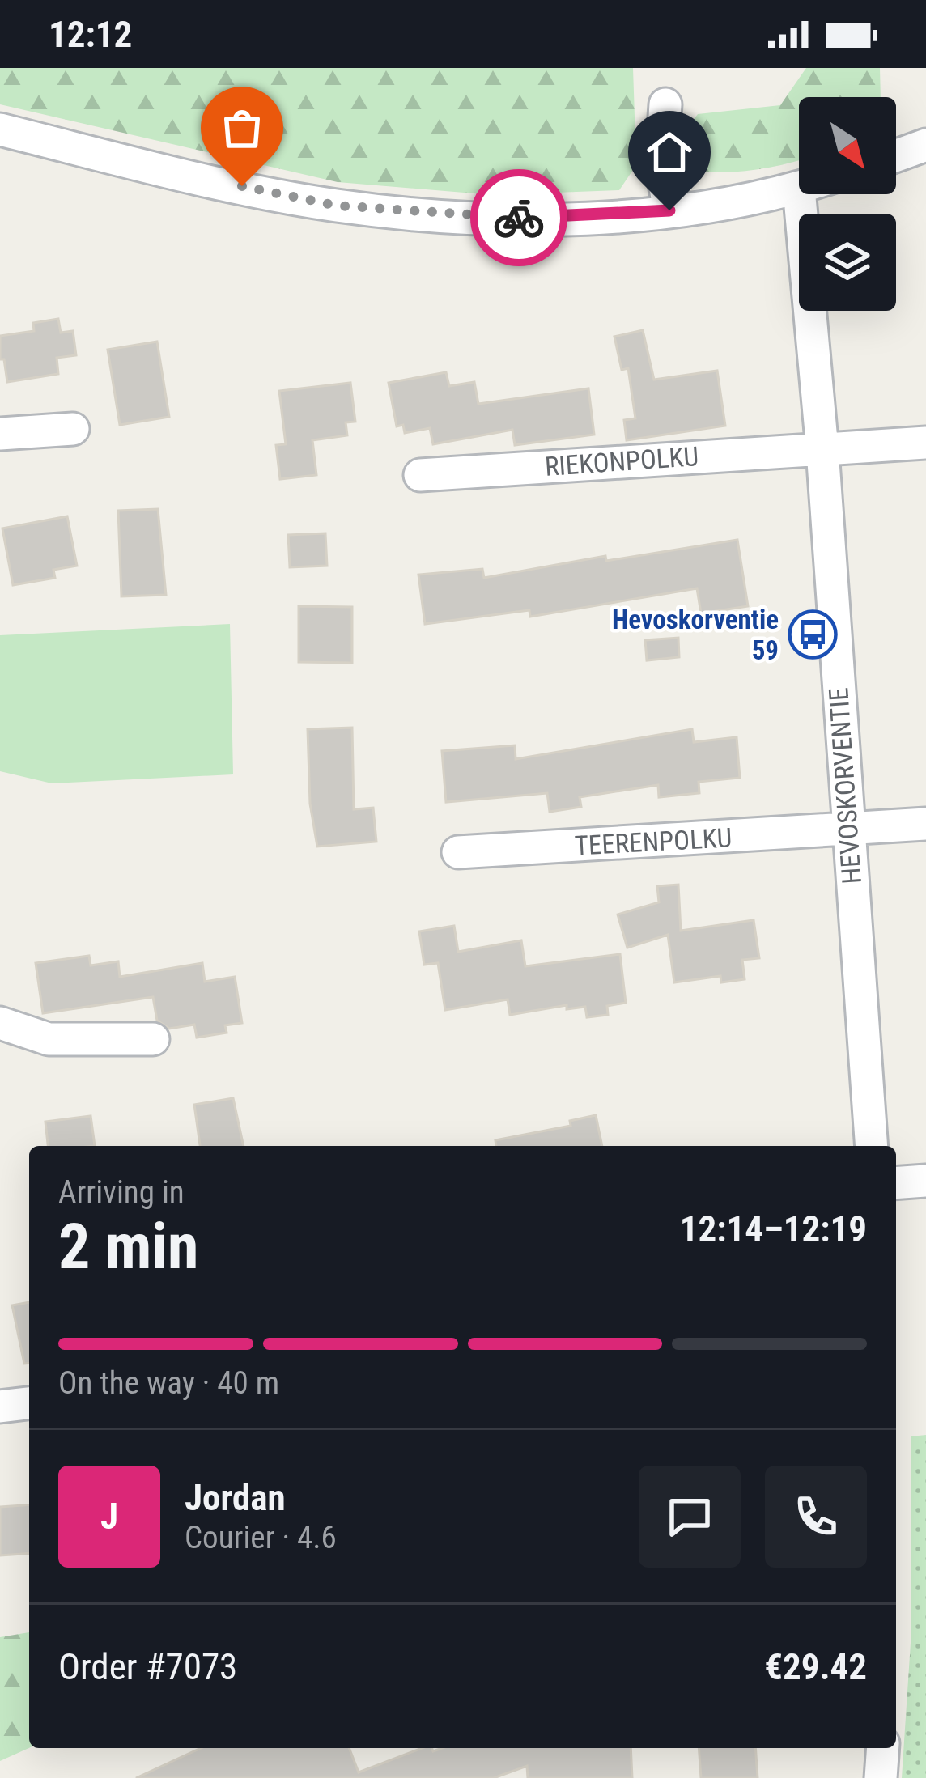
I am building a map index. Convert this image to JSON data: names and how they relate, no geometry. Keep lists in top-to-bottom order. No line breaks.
{"streets":{"street":["RIEKONPOLKU","HEVOSKORVENTIE","TEERENPOLKU"]},"crossings":[["RIEKONPOLKU","HEVOSKORVENTIE"],["HEVOSKORVENTIE","TEERENPOLKU"]],"places":{"bus stop":["Hevoskorventie 59"]},"north":"bottom right","page":{"status":"12:12","heading":["2 min","Arriving in","12:14–12:19"],"panel":["Jordan","Courier · 4.6","Order #7073","€29.42"],"bar":"On the way · 40 m","round":"J"}}
